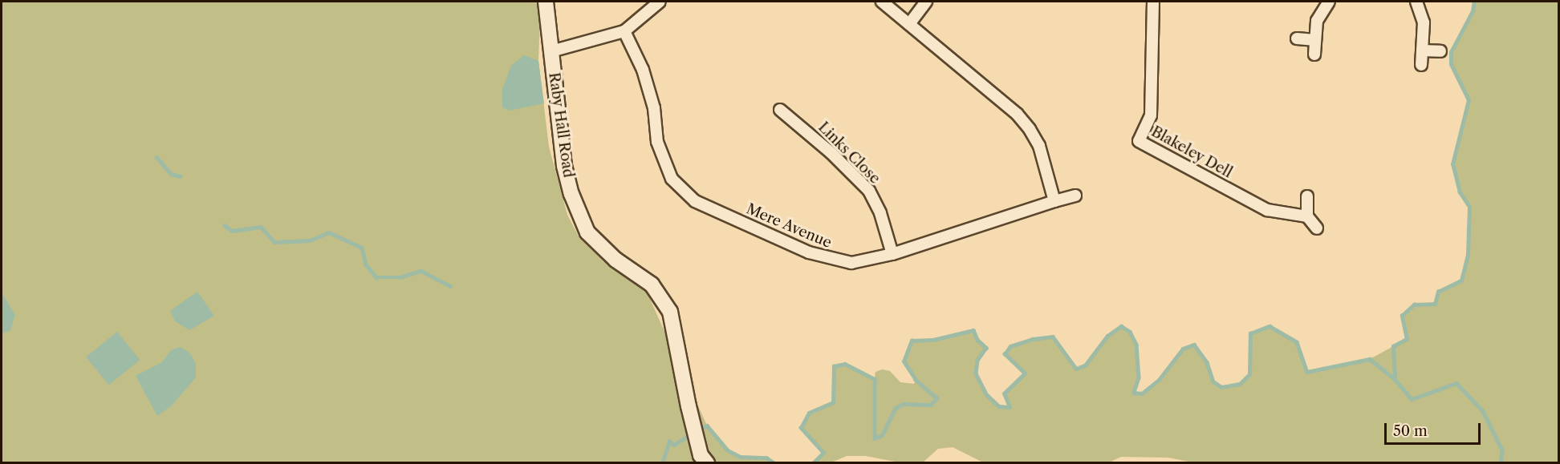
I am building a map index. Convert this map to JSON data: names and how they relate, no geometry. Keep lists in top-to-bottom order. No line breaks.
{"streets":{"street":["Raby Hall Road","Blakeley Dell","Links Close","Mere Avenue"]},"crossings":[["Links Close","Mere Avenue"]],"scale_bar":"50 m"}
